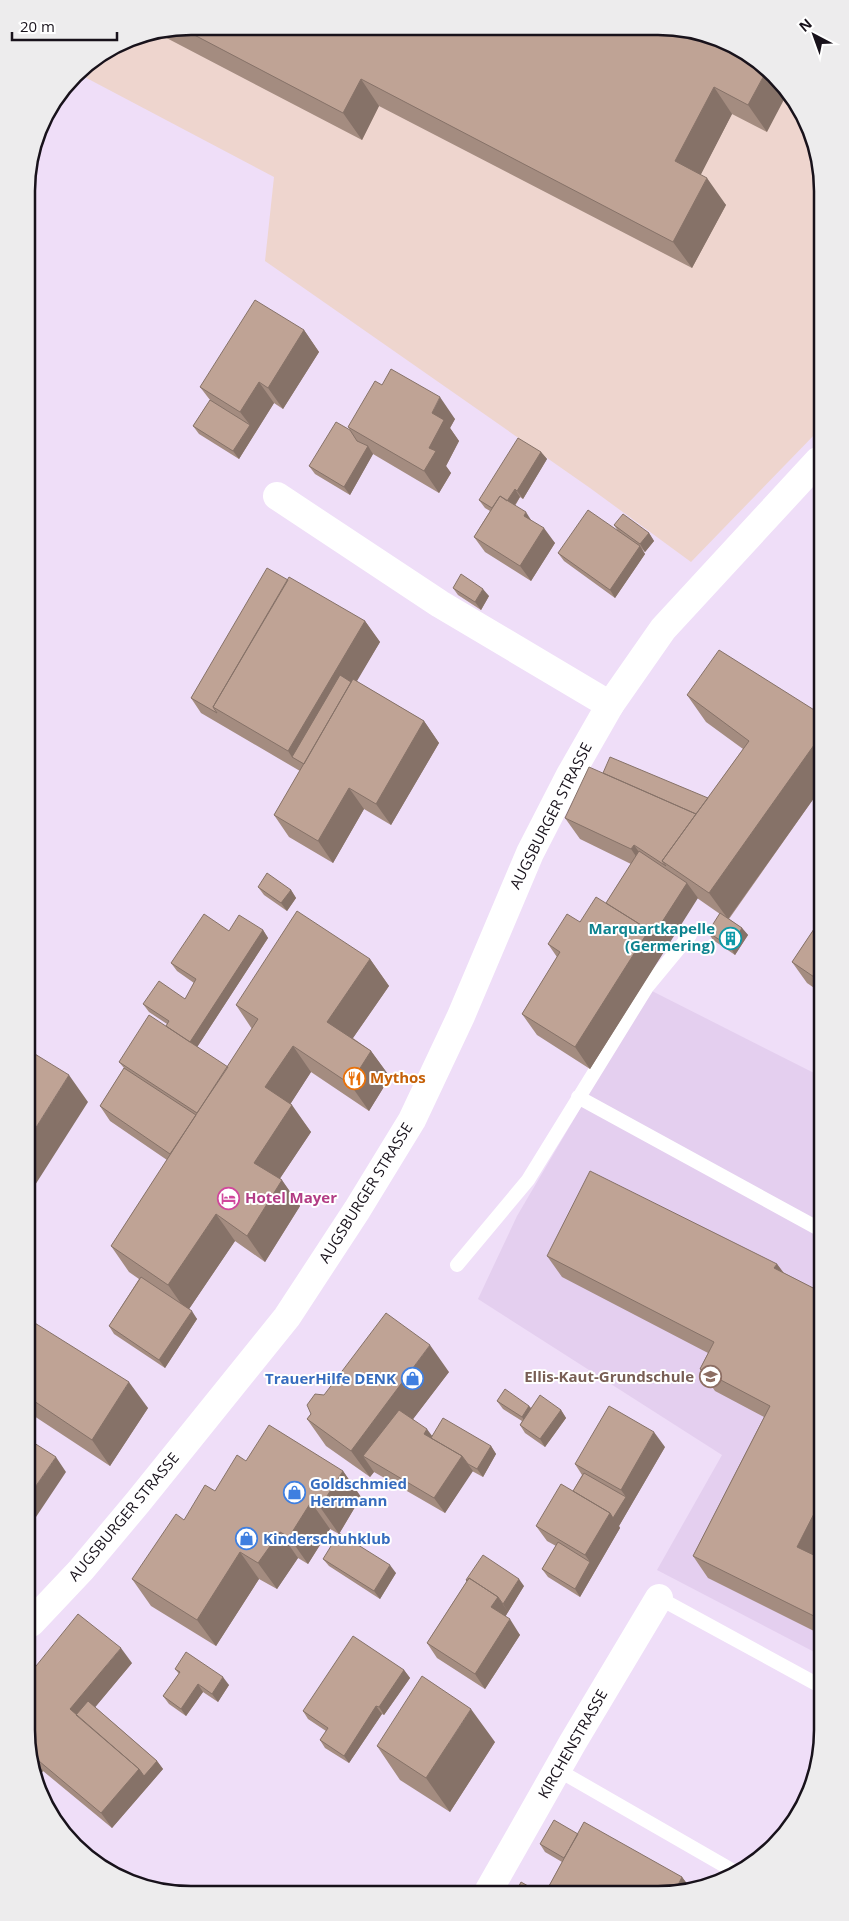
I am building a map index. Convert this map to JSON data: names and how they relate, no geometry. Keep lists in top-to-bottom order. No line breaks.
{"streets":{"street":["AUGSBURGER STRASSE","KIRCHENSTRASSE"]},"places":{"building":["Marquartkapelle (Germering)"],"restaurant":["Mythos"],"hotel":["Hotel Mayer"],"school or university":["Ellis-Kaut-Grundschule"],"shop":["TrauerHilfe DENK","Goldschmied Herrmann","Kinderschuhklub"]},"scale_bar":"20 m","north":"top left"}
